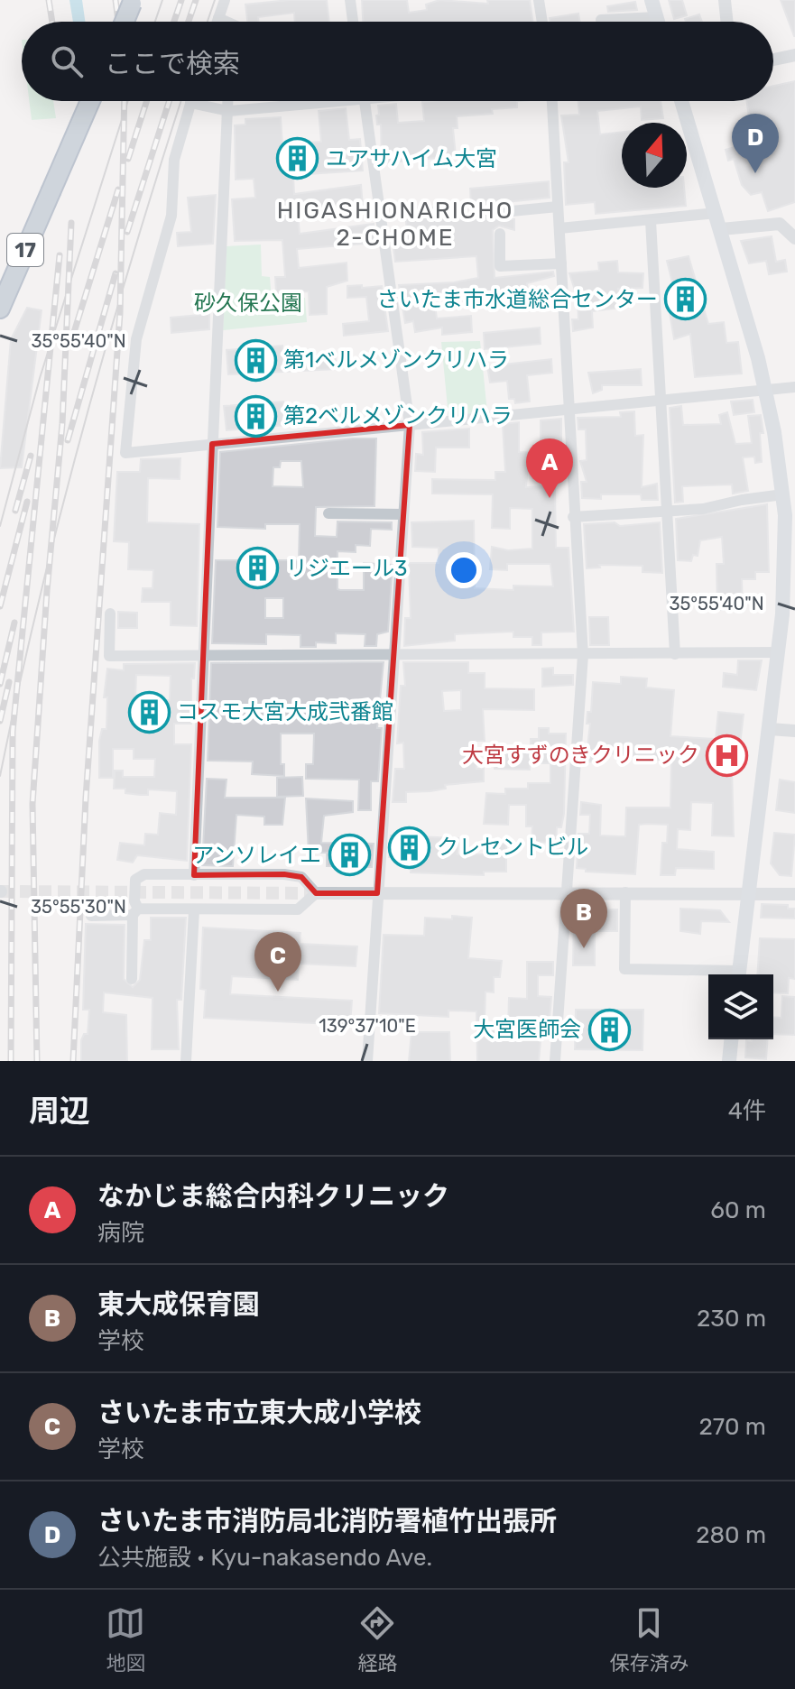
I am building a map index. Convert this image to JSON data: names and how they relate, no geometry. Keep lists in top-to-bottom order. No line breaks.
{"streets":{"highway":["17"]},"districts":["HIGASHIONARICHO 2-CHOME"],"parks":["砂久保公園"],"places":{"building":["ユアサハイム大宮","さいたま市水道総合センター","第1ベルメゾンクリハラ","第2ベルメゾンクリハラ","リジエール3","コスモ大宮大成弐番館","クレセントビル","アンソレイエ","大宮医師会"],"hospital":["大宮すずのきクリニック"]},"north":"top","page":{"search":"ここで検索","pins":["D","A","B","C"],"heading":["周辺","4件"],"list":[{"mark":"A","name":"なかじま総合内科クリニック","note":"病院","value":"60 m"},{"mark":"B","name":"東大成保育園","note":"学校","value":"230 m"},{"mark":"C","name":"さいたま市立東大成小学校","note":"学校","value":"270 m"},{"mark":"D","name":"さいたま市消防局北消防署植竹出張所","note":"公共施設 · Kyu-nakasendo Ave.","value":"280 m"}],"nav":["地図","経路","保存済み"]},"coordinates":["35°55'40\"N","35°55'30\"N","139°37'10\"E"]}
